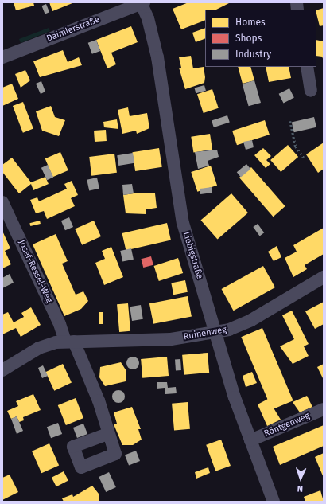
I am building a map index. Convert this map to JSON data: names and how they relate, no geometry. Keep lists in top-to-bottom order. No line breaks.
{"streets":{"street":["Daimlerstraße","Liebigstraße","Josef-Ressel-Weg","Ruinenweg","Röntgenweg"]},"crossings":[["Daimlerstraße","Liebigstraße"],["Liebigstraße","Ruinenweg"],["Liebigstraße","Röntgenweg"],["Josef-Ressel-Weg","Ruinenweg"]],"legend":["Homes","Shops","Industry"],"north":"bottom"}
